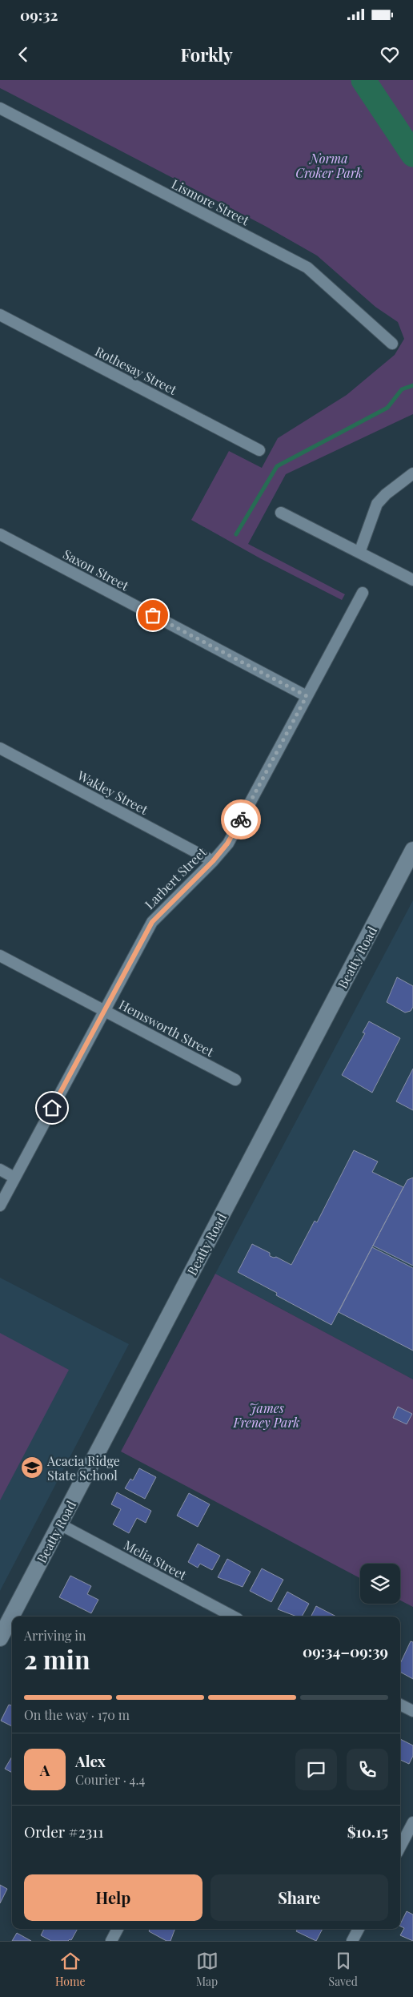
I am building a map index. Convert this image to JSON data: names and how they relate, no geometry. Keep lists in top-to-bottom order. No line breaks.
{"streets":{"main road":["Beatty Road"],"street":["Lismore Street","Rothesay Street","Saxon Street","Wakley Street","Larbert Street","Hemsworth Street","Melia Street"]},"crossings":[["Saxon Street","Larbert Street"],["Wakley Street","Larbert Street"],["Larbert Street","Hemsworth Street"],["Beatty Road","Melia Street"]],"parks":["Norma Croker Park","James Freney Park"],"places":{"school or university":["Acacia Ridge State School"]},"page":{"status":"09:32","header":"Forkly","heading":["2 min","Arriving in","09:34–09:39"],"panel":["Alex","Courier · 4.4","Order #2311","$10.15"],"bar":"On the way · 170 m","round":"A","buttons":["Help","Share"],"tabs":["Home","Map","Saved"]}}
